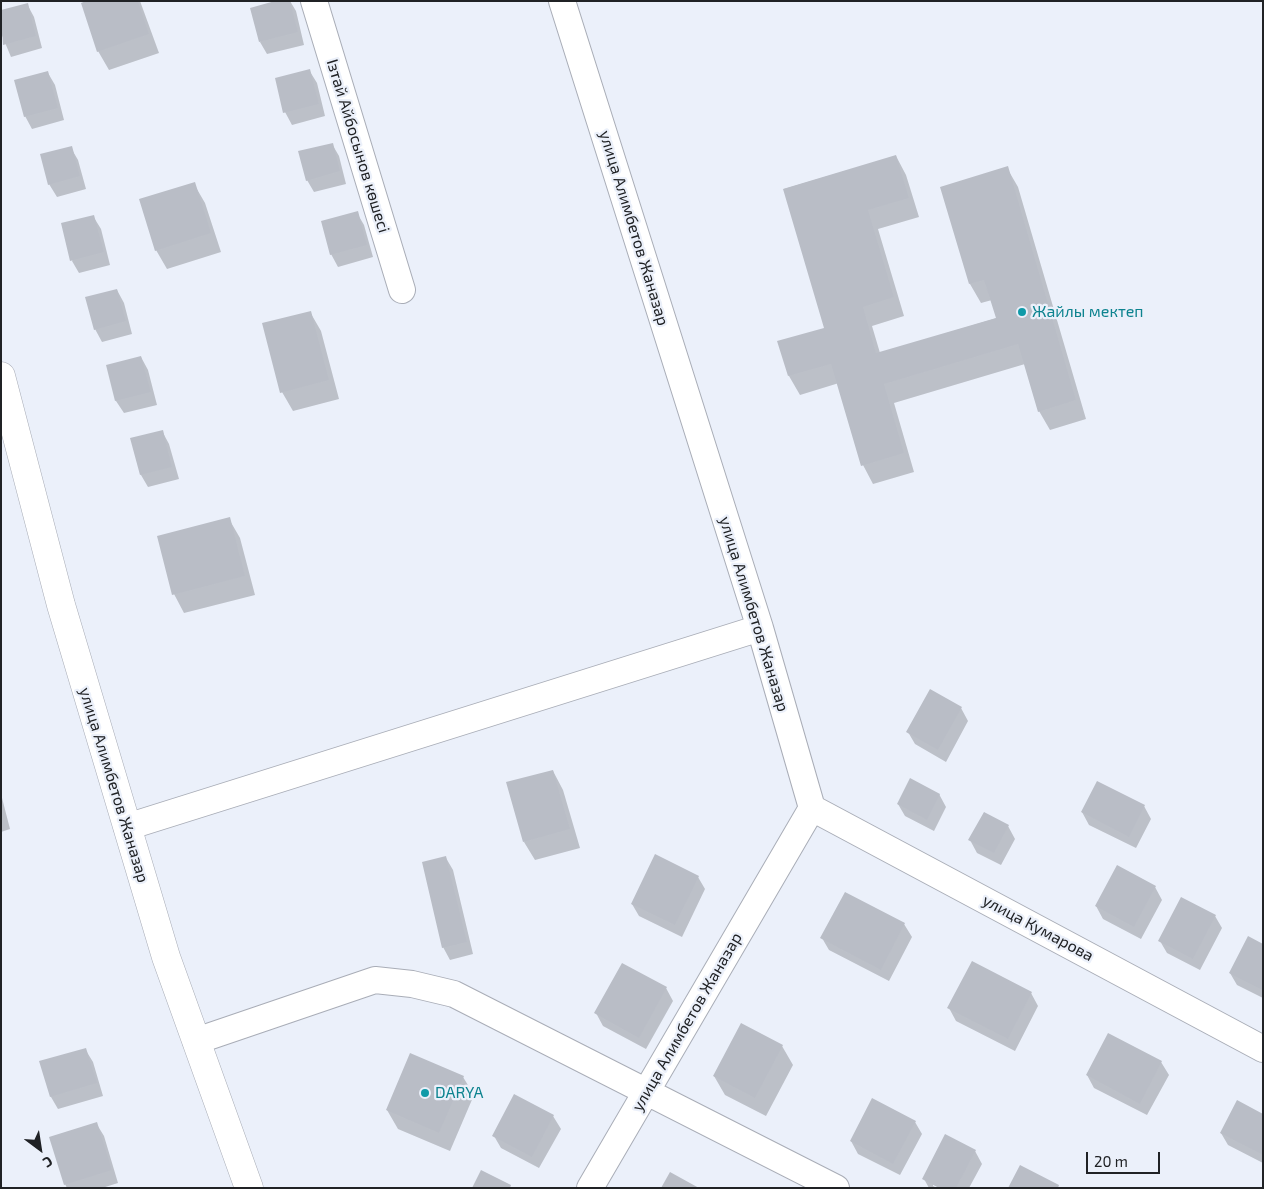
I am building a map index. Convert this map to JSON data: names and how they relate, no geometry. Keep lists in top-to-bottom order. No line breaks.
{"streets":{"street":["Ізтай Айбосынов көшесі","улица Алимбетов Жаназар","улица Кумарова"]},"crossings":[["улица Алимбетов Жаназар","улица Кумарова"]],"places":["Жайлы мектеп","DARYA"],"scale_bar":"20 m","north":"bottom right"}
